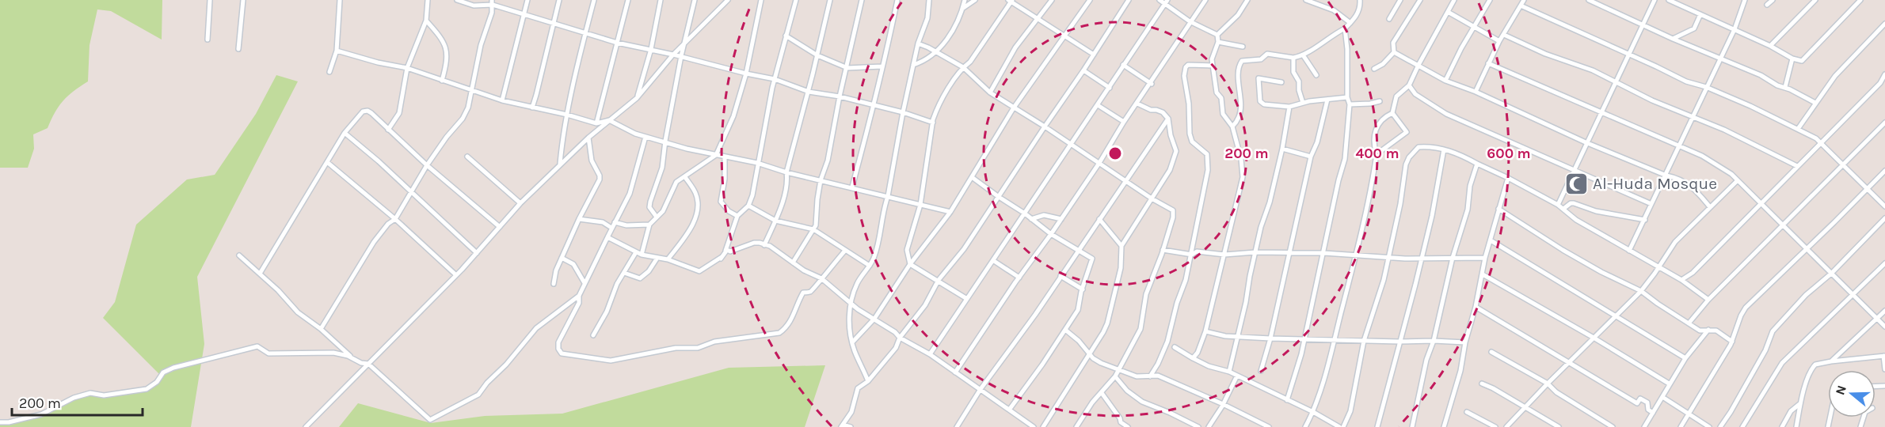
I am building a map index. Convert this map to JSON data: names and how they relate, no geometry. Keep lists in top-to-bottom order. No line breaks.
{"places":{"mosque":["Al-Huda Mosque"]},"scale_bar":"200 m","north":"left","rings":["200 m","400 m","600 m"]}
